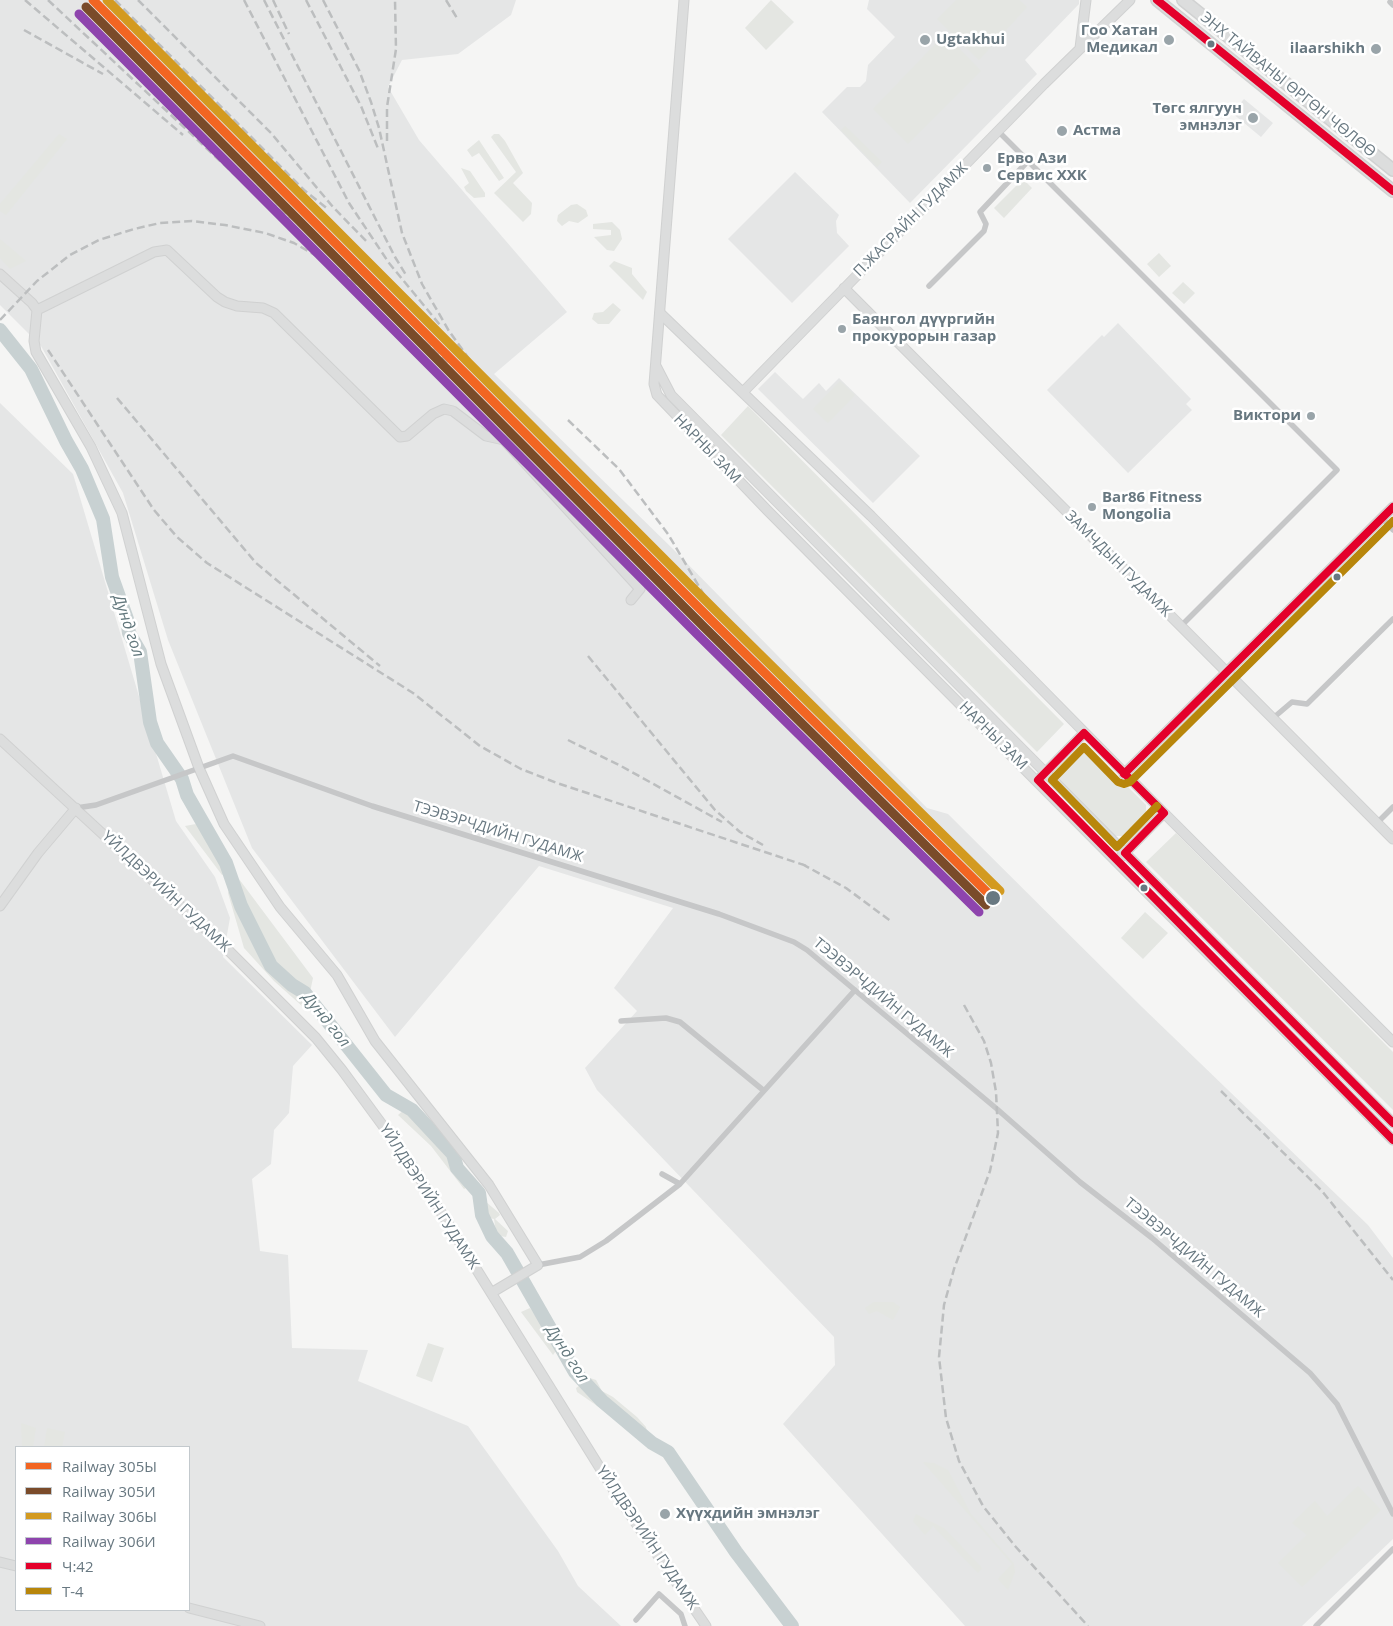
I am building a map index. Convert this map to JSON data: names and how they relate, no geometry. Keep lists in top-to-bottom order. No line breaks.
{"streets":{"highway":["ЭНХ ТАЙВАНЫ ӨРГӨН ЧӨЛӨӨ"],"street":["П.ЖАСРАЙН ГУДАМЖ","НАРНЫ ЗАМ","ЗАМЧДЫН ГУДАМЖ","ТЭЭВЭРЧДИЙН ГУДАМЖ","YЙЛДВЭРИЙН ГУДАМЖ"]},"crossings":[["П.ЖАСРАЙН ГУДАМЖ","ЗАМЧДЫН ГУДАМЖ"],["ТЭЭВЭРЧДИЙН ГУДАМЖ","YЙЛДВЭРИЙН ГУДАМЖ"]],"water":["Дунд гол"],"places":["Ugtakhui","Гоо Хатан Медикал","ilaarshikh","Төгс ялгуун эмнэлэг","Астма","Ерво Ази Сервис ХХК","Баянгол дүүргийн прокурорын газар","Виктори","Bar86 Fitness Mongolia","Хүүхдийн эмнэлэг"],"lines":["rail line 305Ы","rail line 306Ы","transit line Ч:42","rail line 305И","rail line 306И","transit line Т-4"],"legend":["Railway 305Ы","Railway 305И","Railway 306Ы","Railway 306И","Ч:42","Т-4"]}
